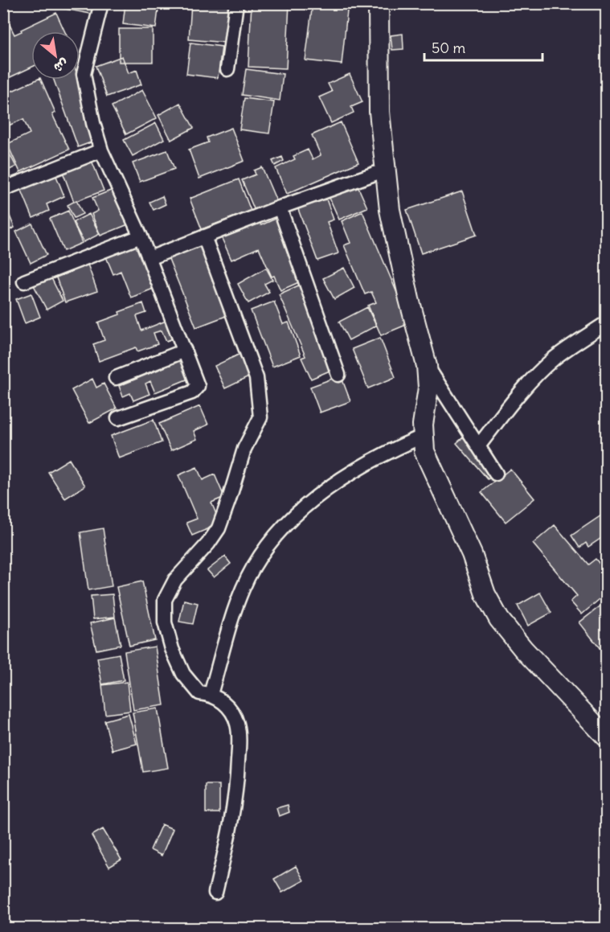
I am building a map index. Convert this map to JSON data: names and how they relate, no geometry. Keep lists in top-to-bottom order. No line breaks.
{"scale_bar":"50 m","north":"bottom right"}
